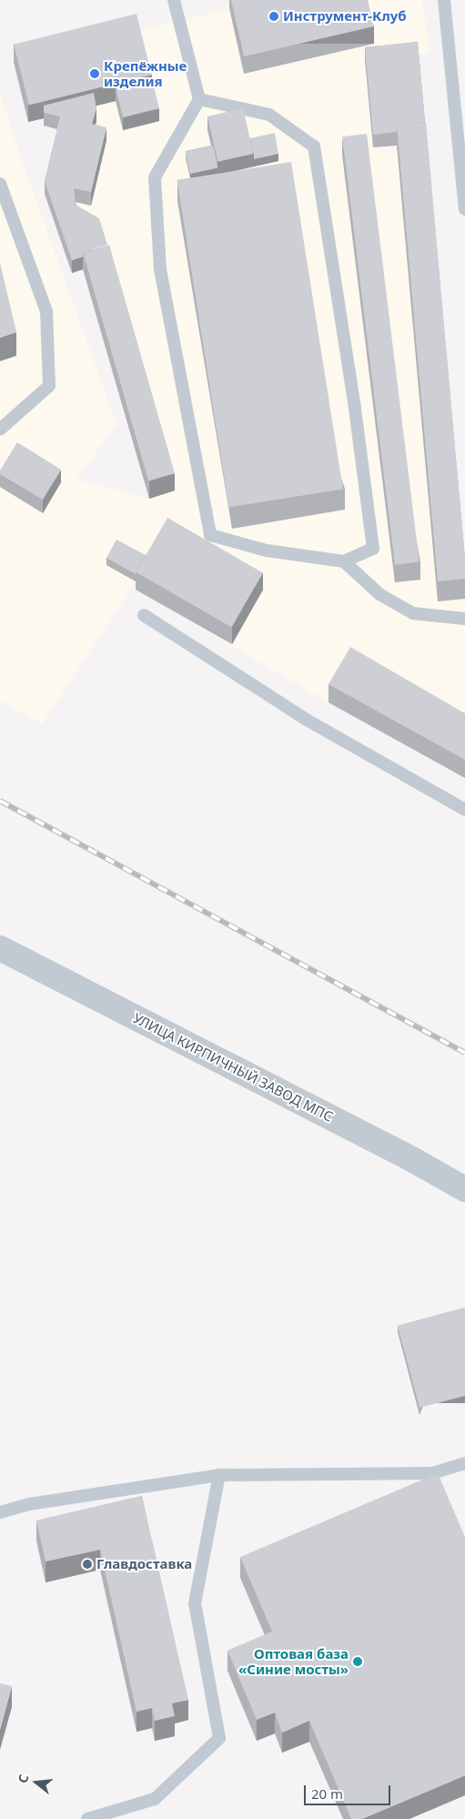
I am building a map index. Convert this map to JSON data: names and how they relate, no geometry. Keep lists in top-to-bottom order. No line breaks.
{"streets":{"street":["УЛИЦА КИРПИЧНЫЙ ЗАВОД МПС"]},"places":["Инструмент-Клуб","Крепёжные изделия","Главдоставка","Оптовая база «Синие мосты»"],"scale_bar":"20 m","north":"left"}
